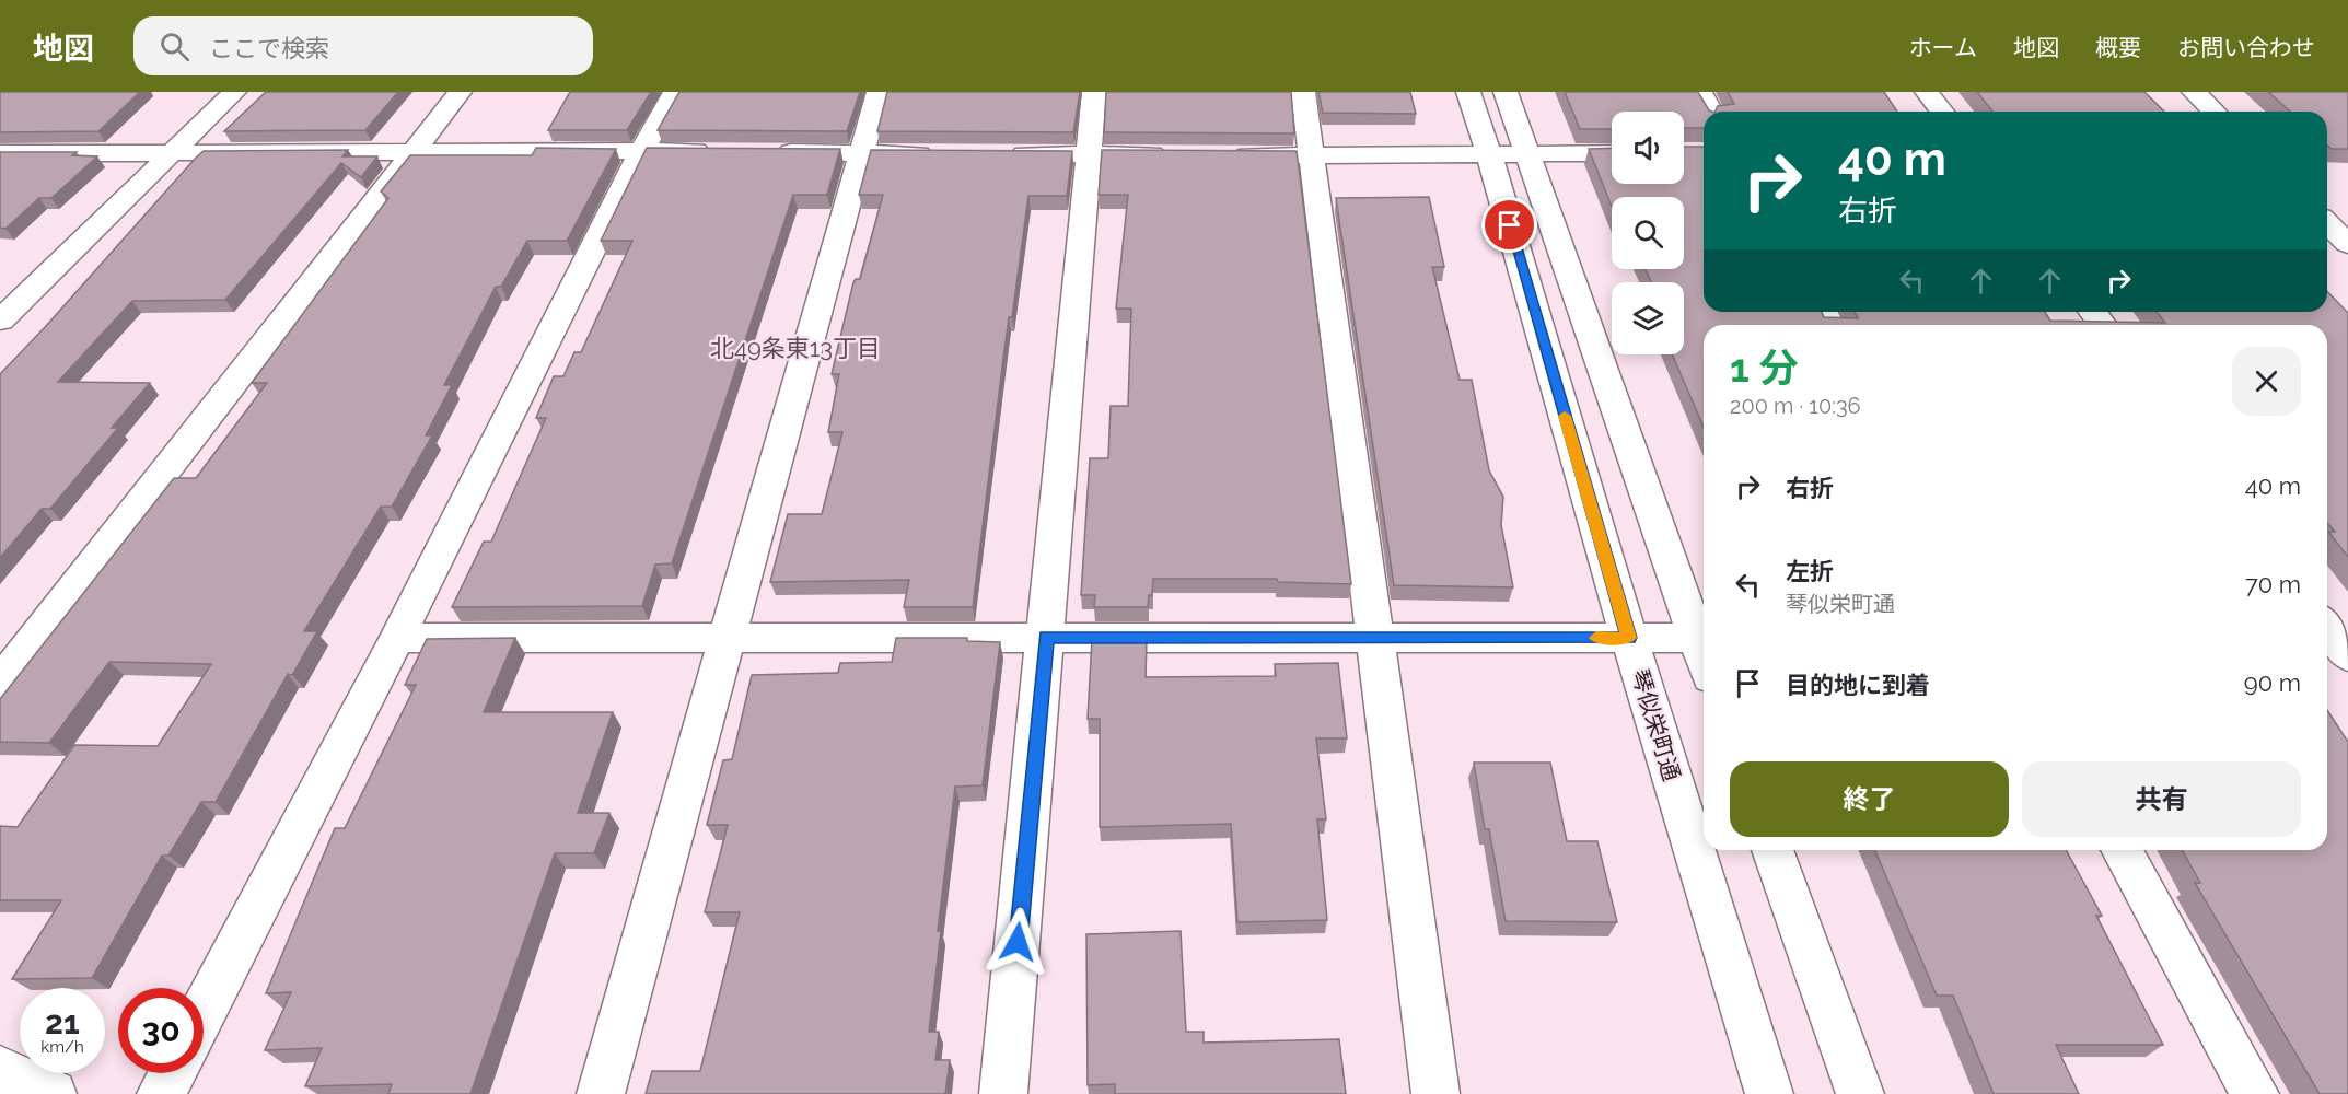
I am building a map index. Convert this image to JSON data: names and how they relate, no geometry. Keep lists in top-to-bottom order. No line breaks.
{"streets":{"street":["琴似栄町通"]},"districts":["北49条東13丁目"],"page":{"header":"地図","search":"ここで検索","nav":["ホーム","地図","概要","お問い合わせ"],"turn":["40 m","右折"],"heading":["1 分","200 m · 10:36"],"list":[{"name":"右折","value":"40 m"},{"name":"左折","note":"琴似栄町通","value":"70 m"},{"name":"目的地に到着","value":"90 m"}],"buttons":["終了","共有"],"speed":"21 km/h","limit":"30"}}
